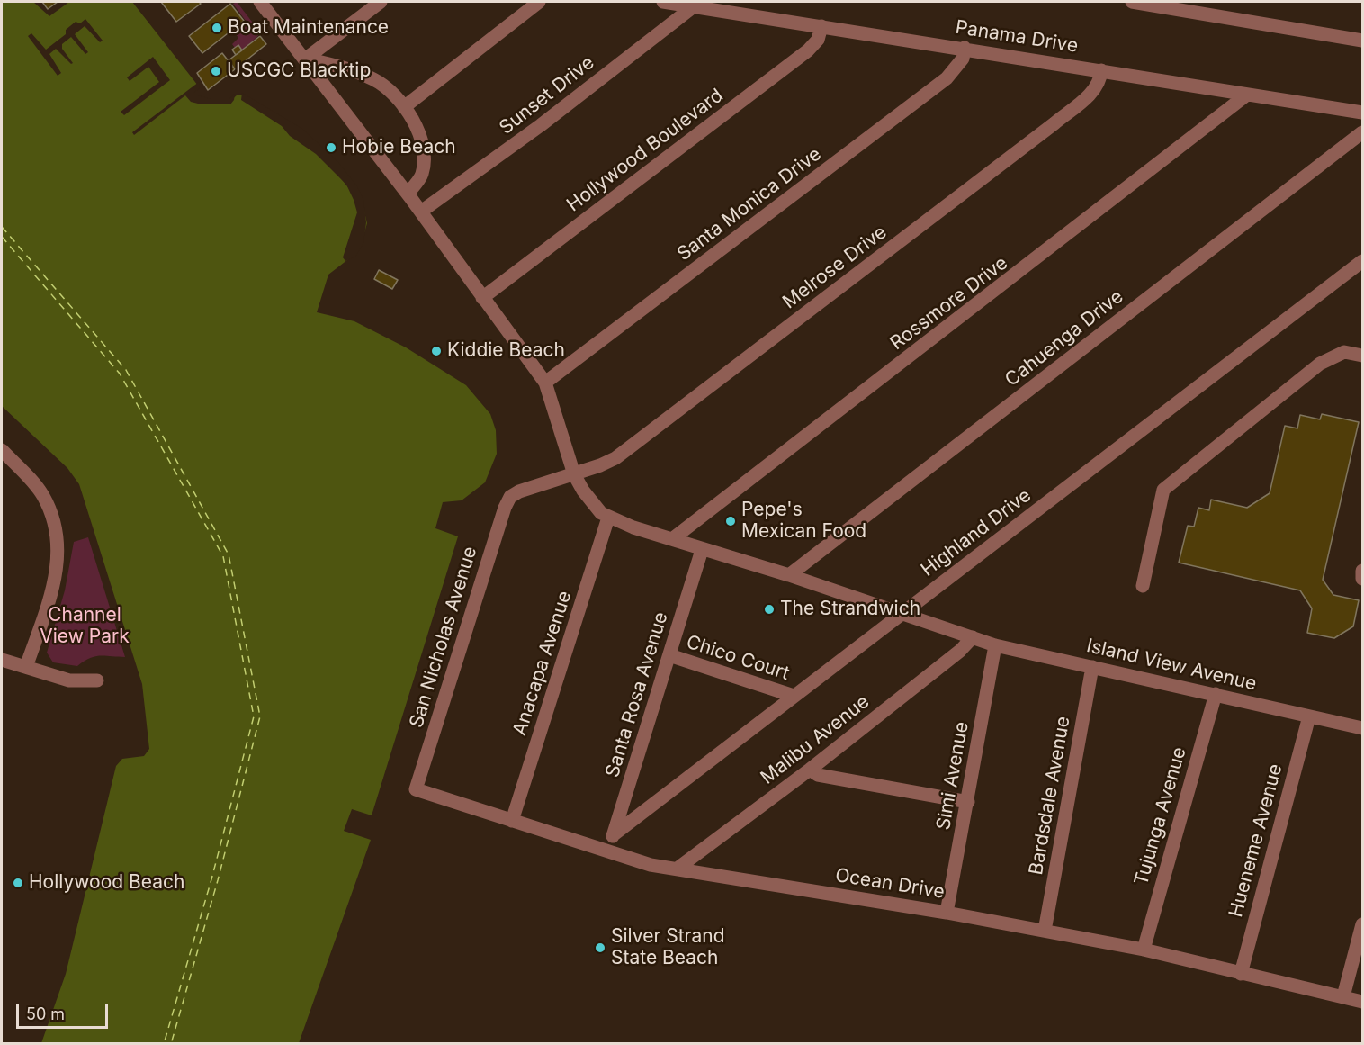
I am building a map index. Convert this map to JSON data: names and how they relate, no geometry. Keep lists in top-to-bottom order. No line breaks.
{"streets":{"street":["Panama Drive","Sunset Drive","Hollywood Boulevard","Santa Monica Drive","Melrose Drive","Rossmore Drive","Cahuenga Drive","Highland Drive","San Nicholas Avenue","Chico Court","Anacapa Avenue","Island View Avenue","Santa Rosa Avenue","Malibu Avenue","Simi Avenue","Bardsdale Avenue","Tujunga Avenue","Hueneme Avenue","Ocean Drive"]},"crossings":[["Panama Drive","Sunset Drive"],["Panama Drive","Hollywood Boulevard"],["Panama Drive","Santa Monica Drive"],["Panama Drive","Melrose Drive"],["Panama Drive","Rossmore Drive"],["Melrose Drive","San Nicholas Avenue"],["Rossmore Drive","Island View Avenue"],["Cahuenga Drive","Island View Avenue"],["Highland Drive","Chico Court"],["Highland Drive","Island View Avenue"],["Highland Drive","Santa Rosa Avenue"],["San Nicholas Avenue","Ocean Drive"],["Chico Court","Santa Rosa Avenue"],["Anacapa Avenue","Island View Avenue"],["Anacapa Avenue","Ocean Drive"],["Island View Avenue","Santa Rosa Avenue"],["Island View Avenue","Malibu Avenue"],["Island View Avenue","Simi Avenue"],["Island View Avenue","Bardsdale Avenue"],["Island View Avenue","Tujunga Avenue"],["Island View Avenue","Hueneme Avenue"],["Santa Rosa Avenue","Ocean Drive"],["Malibu Avenue","Ocean Drive"],["Simi Avenue","Ocean Drive"],["Bardsdale Avenue","Ocean Drive"],["Tujunga Avenue","Ocean Drive"],["Hueneme Avenue","Ocean Drive"]],"parks":["Channel View Park"],"places":["Boat Maintenance","USCGC Blacktip","Hobie Beach","Kiddie Beach","Pepe's Mexican Food","The Strandwich","Hollywood Beach","Silver Strand State Beach"],"scale_bar":"50 m"}
